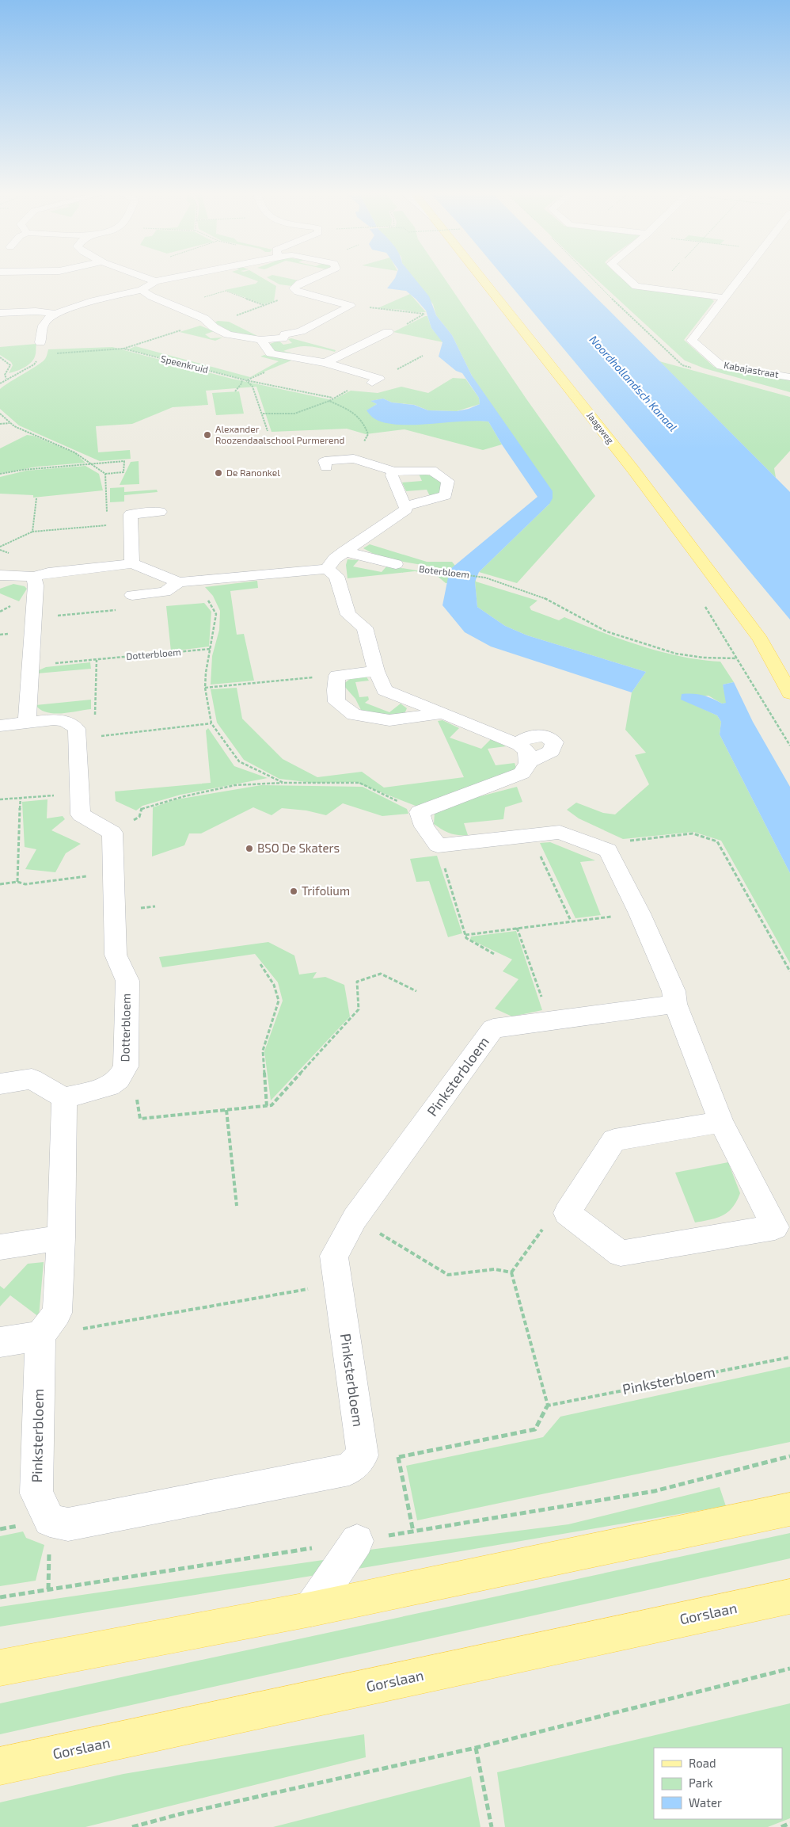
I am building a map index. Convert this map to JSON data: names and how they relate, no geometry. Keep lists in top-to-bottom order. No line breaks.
{"streets":{"main road":["Jaagweg","Gorslaan"],"street":["Kabajastraat","Dotterbloem","Pinksterbloem"],"path":["Speenkruid","Boterbloem"]},"water":["Noordhollandsch Kanaal"],"places":["Alexander Roozendaalschool Purmerend","De Ranonkel","BSO De Skaters","Trifolium"],"legend":["Road","Park","Water"]}
